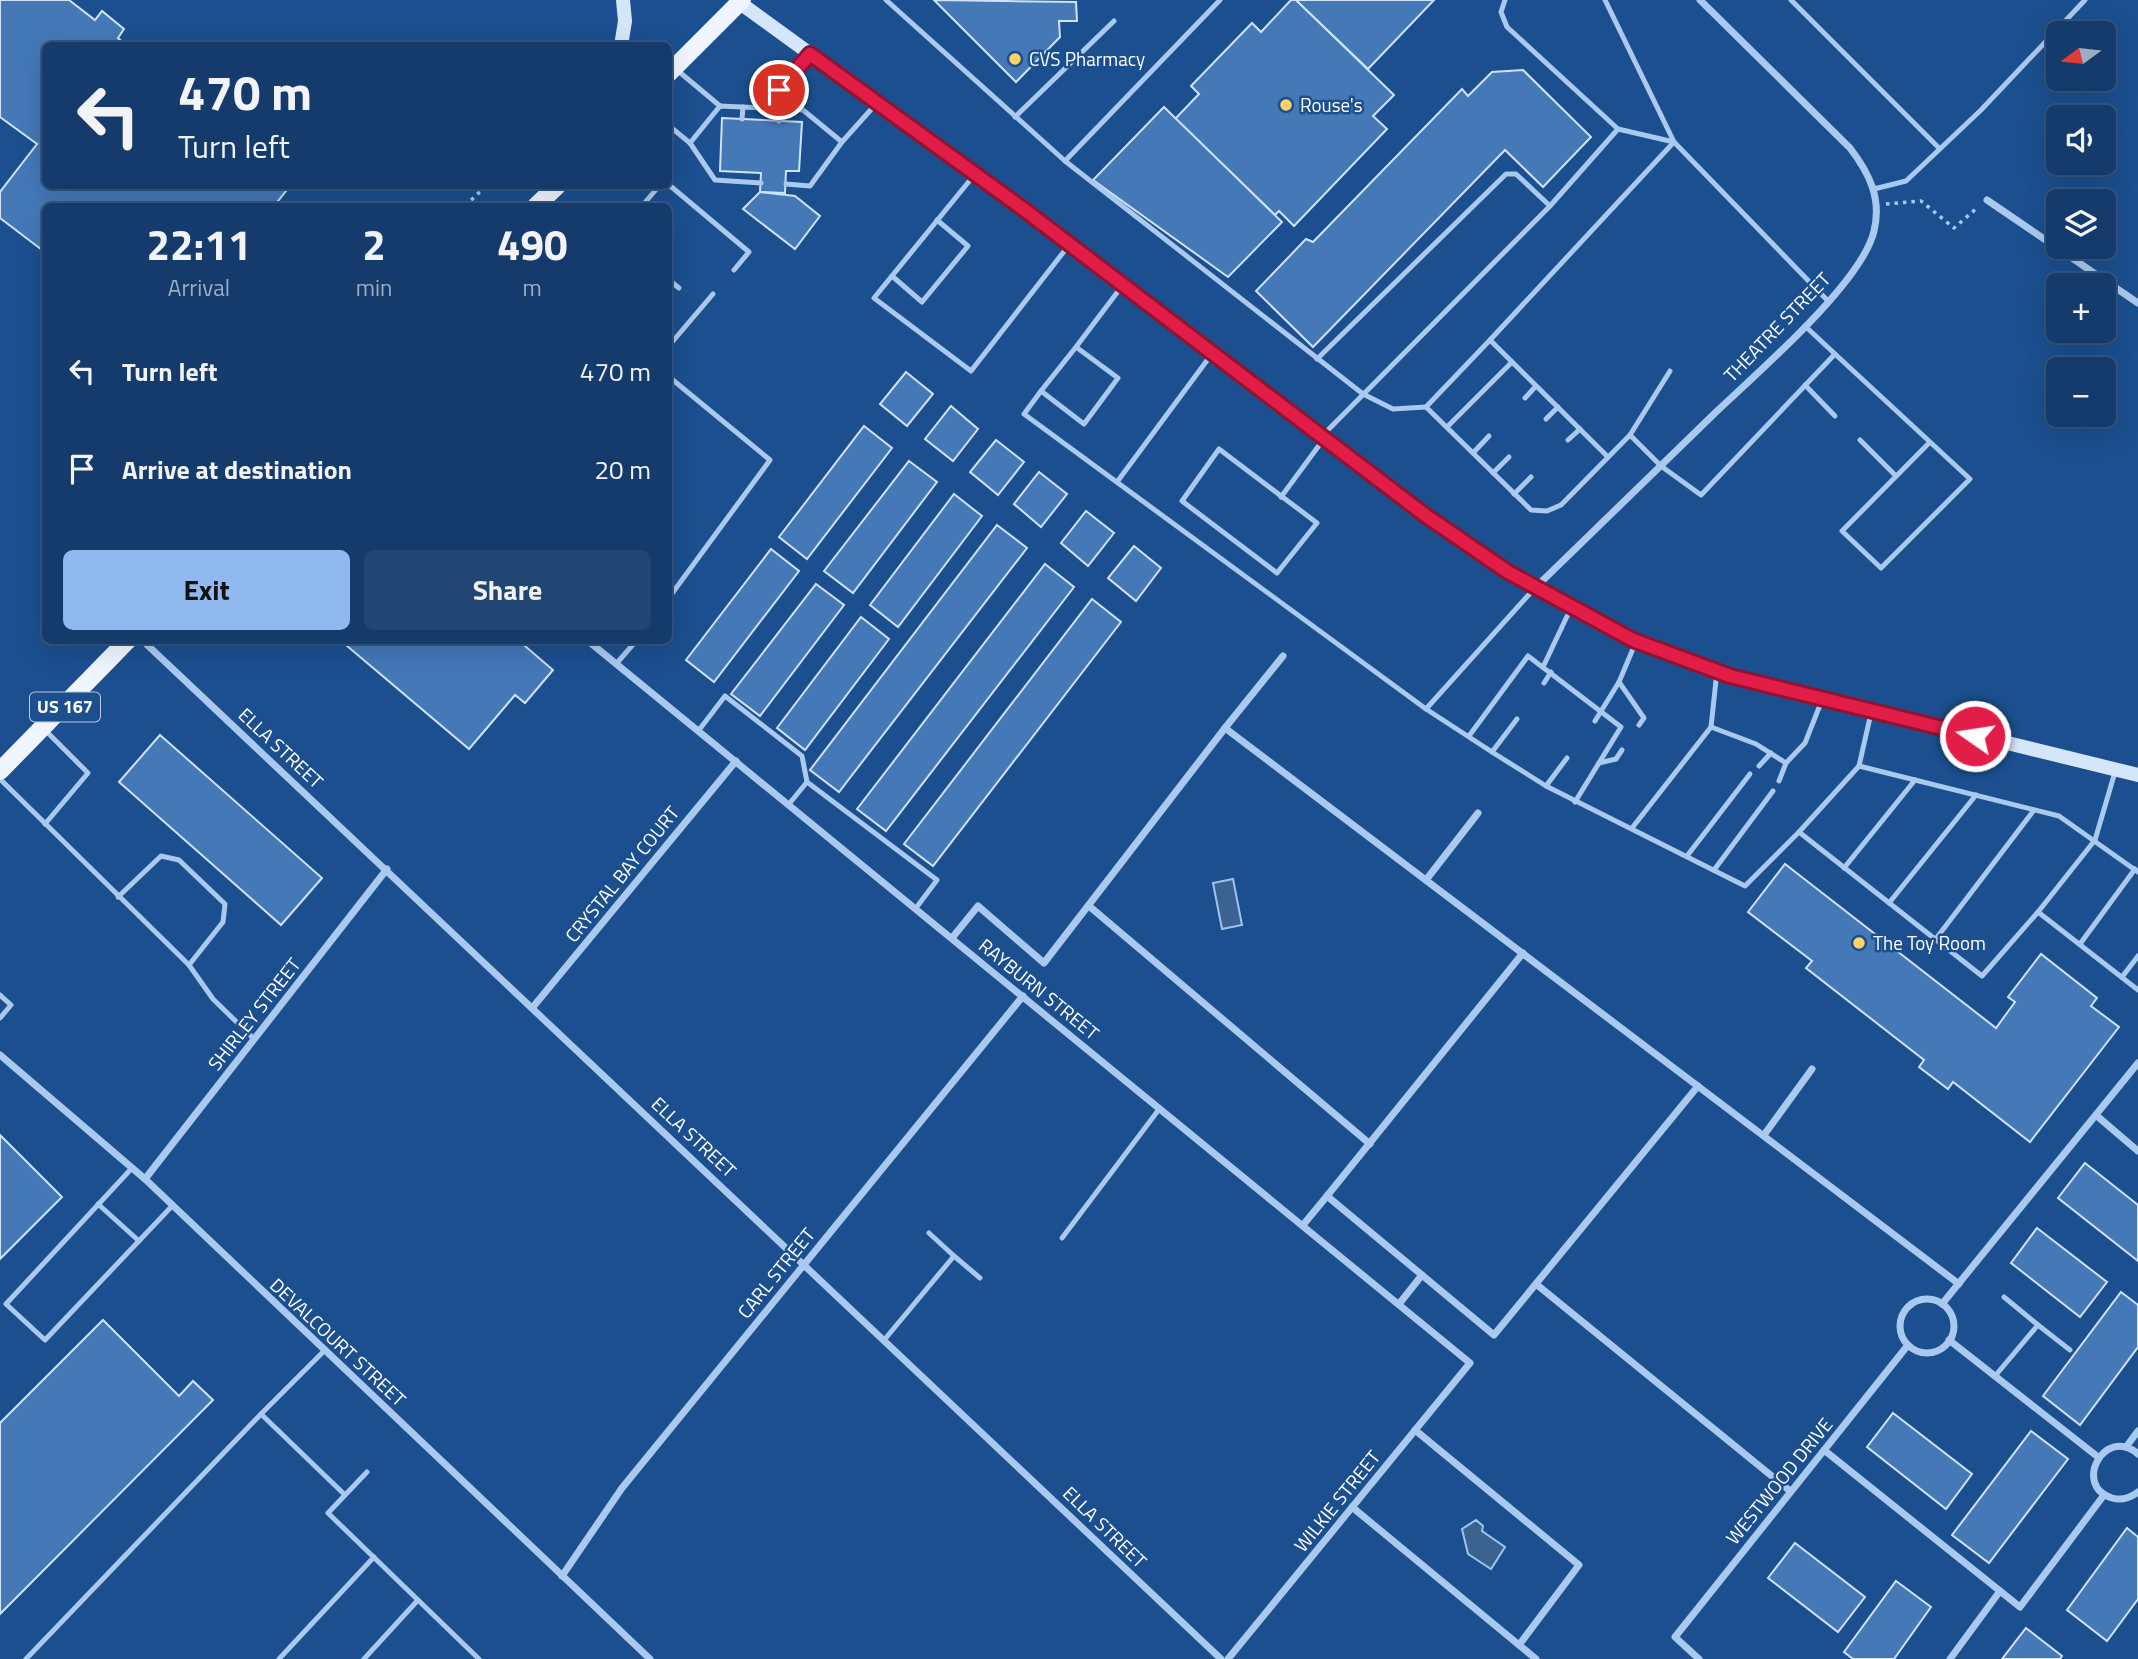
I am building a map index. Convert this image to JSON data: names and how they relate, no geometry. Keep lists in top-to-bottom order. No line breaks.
{"streets":{"main road":["US 167"],"street":["THEATRE STREET","ELLA STREET","CRYSTAL BAY COURT","RAYBURN STREET","SHIRLEY STREET","CARL STREET","DEVALCOURT STREET","WESTWOOD DRIVE","WILKIE STREET"]},"crossings":[["ELLA STREET","CRYSTAL BAY COURT"],["ELLA STREET","SHIRLEY STREET"],["ELLA STREET","CARL STREET"],["CRYSTAL BAY COURT","RAYBURN STREET"],["RAYBURN STREET","CARL STREET"],["RAYBURN STREET","WILKIE STREET"],["SHIRLEY STREET","DEVALCOURT STREET"],["CARL STREET","DEVALCOURT STREET"]],"places":["CVS Pharmacy","Rouse's","The Toy Room"],"north":"left","page":{"map_buttons":["+","−"],"turn":["470 m","Turn left"],"eta":["22:11","Arrival","2","min","490","m"],"list":[{"name":"Turn left","value":"470 m"},{"name":"Arrive at destination","value":"20 m"}],"buttons":["Exit","Share"]}}
